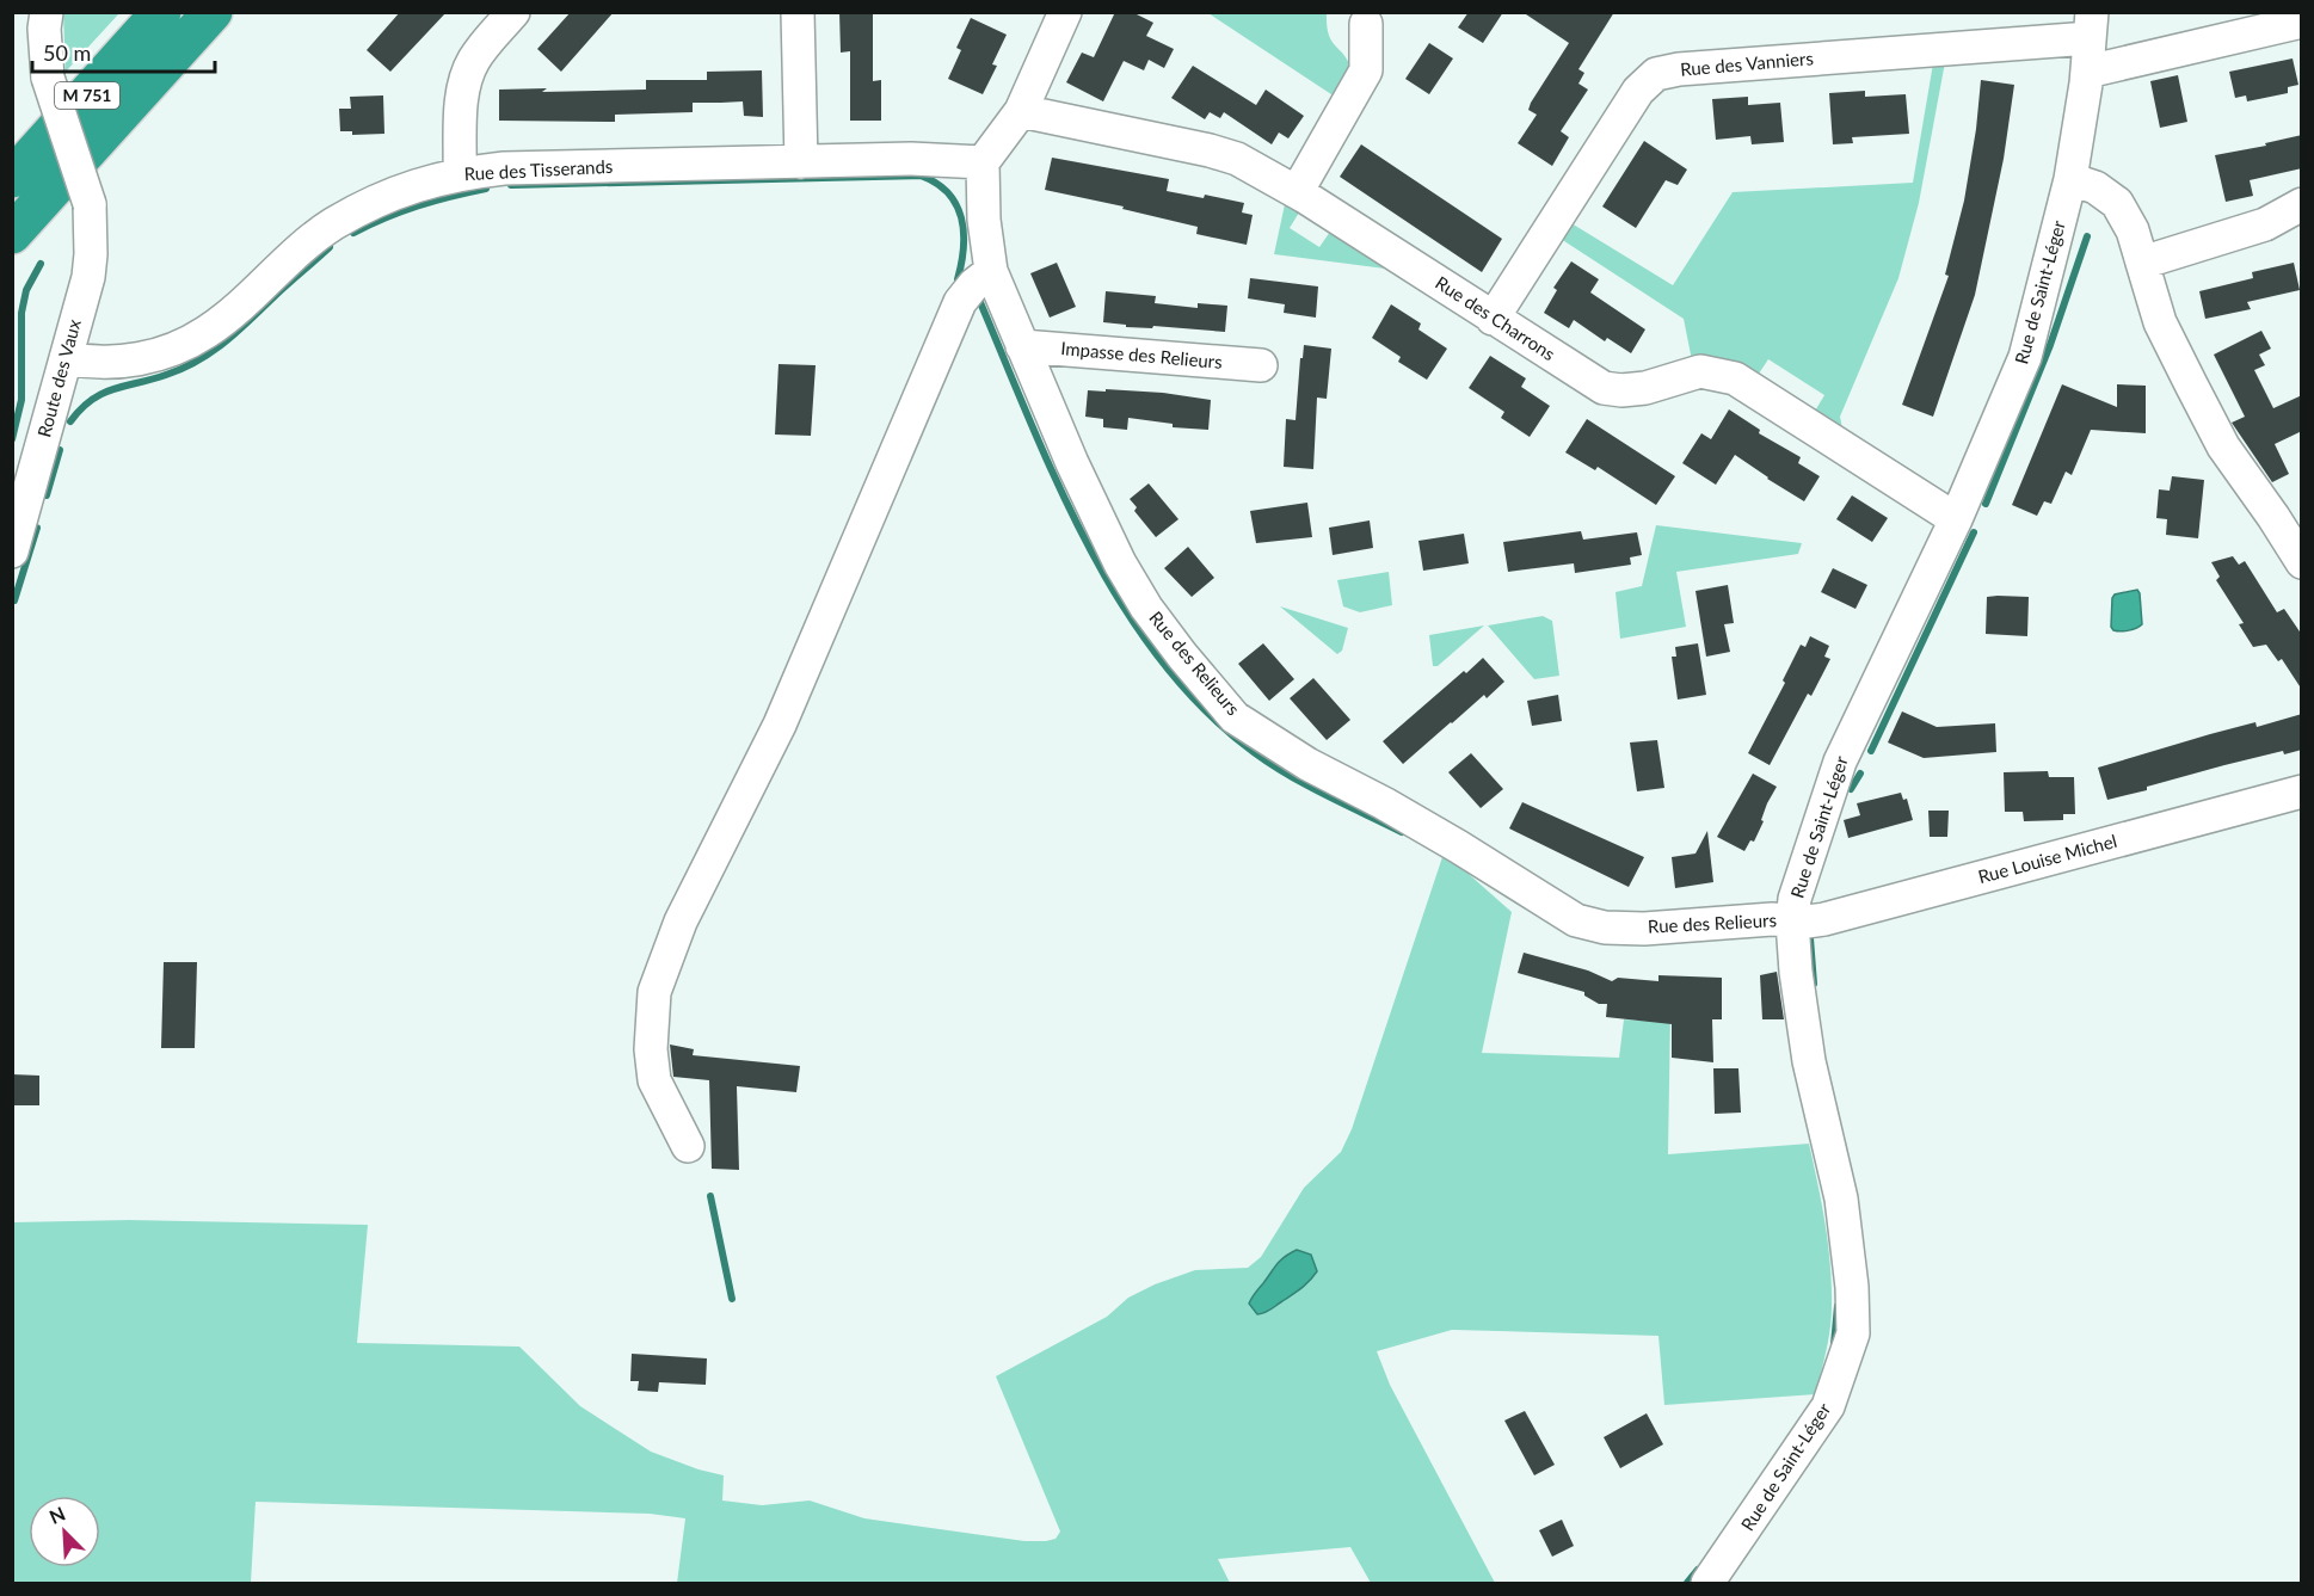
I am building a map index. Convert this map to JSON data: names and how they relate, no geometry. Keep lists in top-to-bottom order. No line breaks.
{"streets":{"highway":["M 751"],"street":["Rue des Vanniers","Rue des Tisserands","Rue de Saint-Léger","Rue des Charrons","Impasse des Relieurs","Route des Vaux","Rue des Relieurs","Rue Louise Michel"]},"crossings":[["Rue des Vanniers","Rue de Saint-Léger"],["Rue des Vanniers","Rue des Charrons"],["Rue des Tisserands","Route des Vaux"],["Rue des Tisserands","Rue des Relieurs"],["Rue de Saint-Léger","Rue des Charrons"],["Rue de Saint-Léger","Rue des Relieurs"],["Rue de Saint-Léger","Rue Louise Michel"],["Impasse des Relieurs","Rue des Relieurs"],["Rue des Relieurs","Rue Louise Michel"]],"scale_bar":"50 m","north":"top left"}
